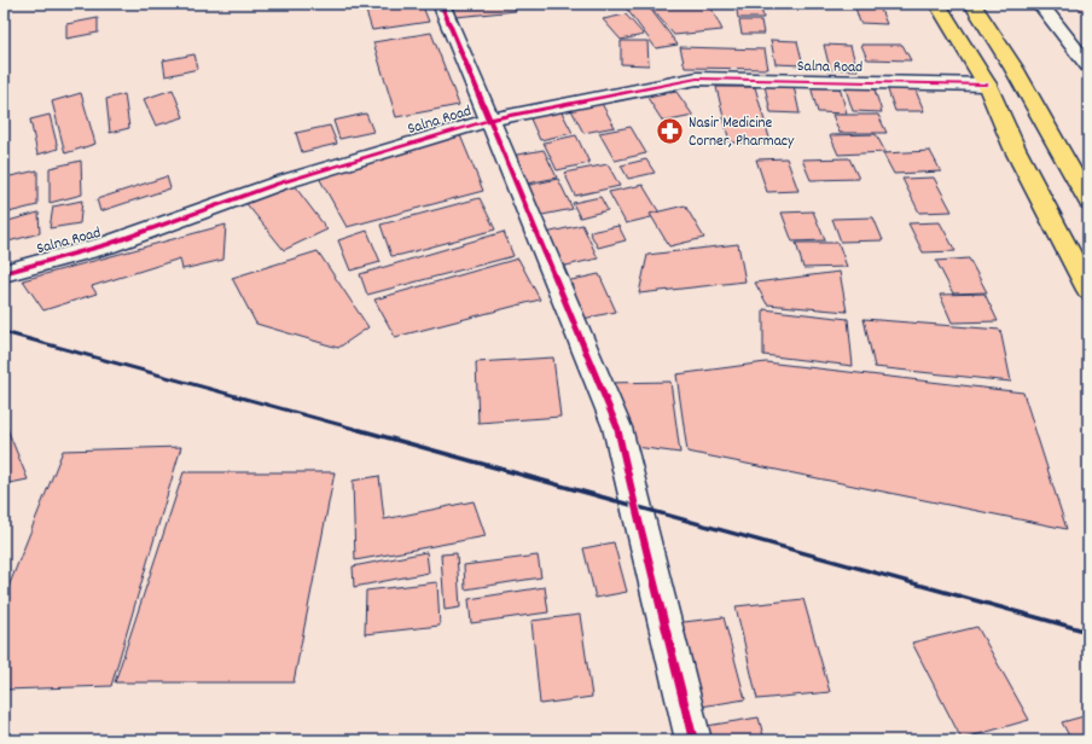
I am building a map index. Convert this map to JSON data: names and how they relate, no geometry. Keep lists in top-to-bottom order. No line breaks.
{"streets":{"street":["Salna Road"]},"places":{"pharmacy":["Nasir Medicine Corner, Pharmacy"]}}
